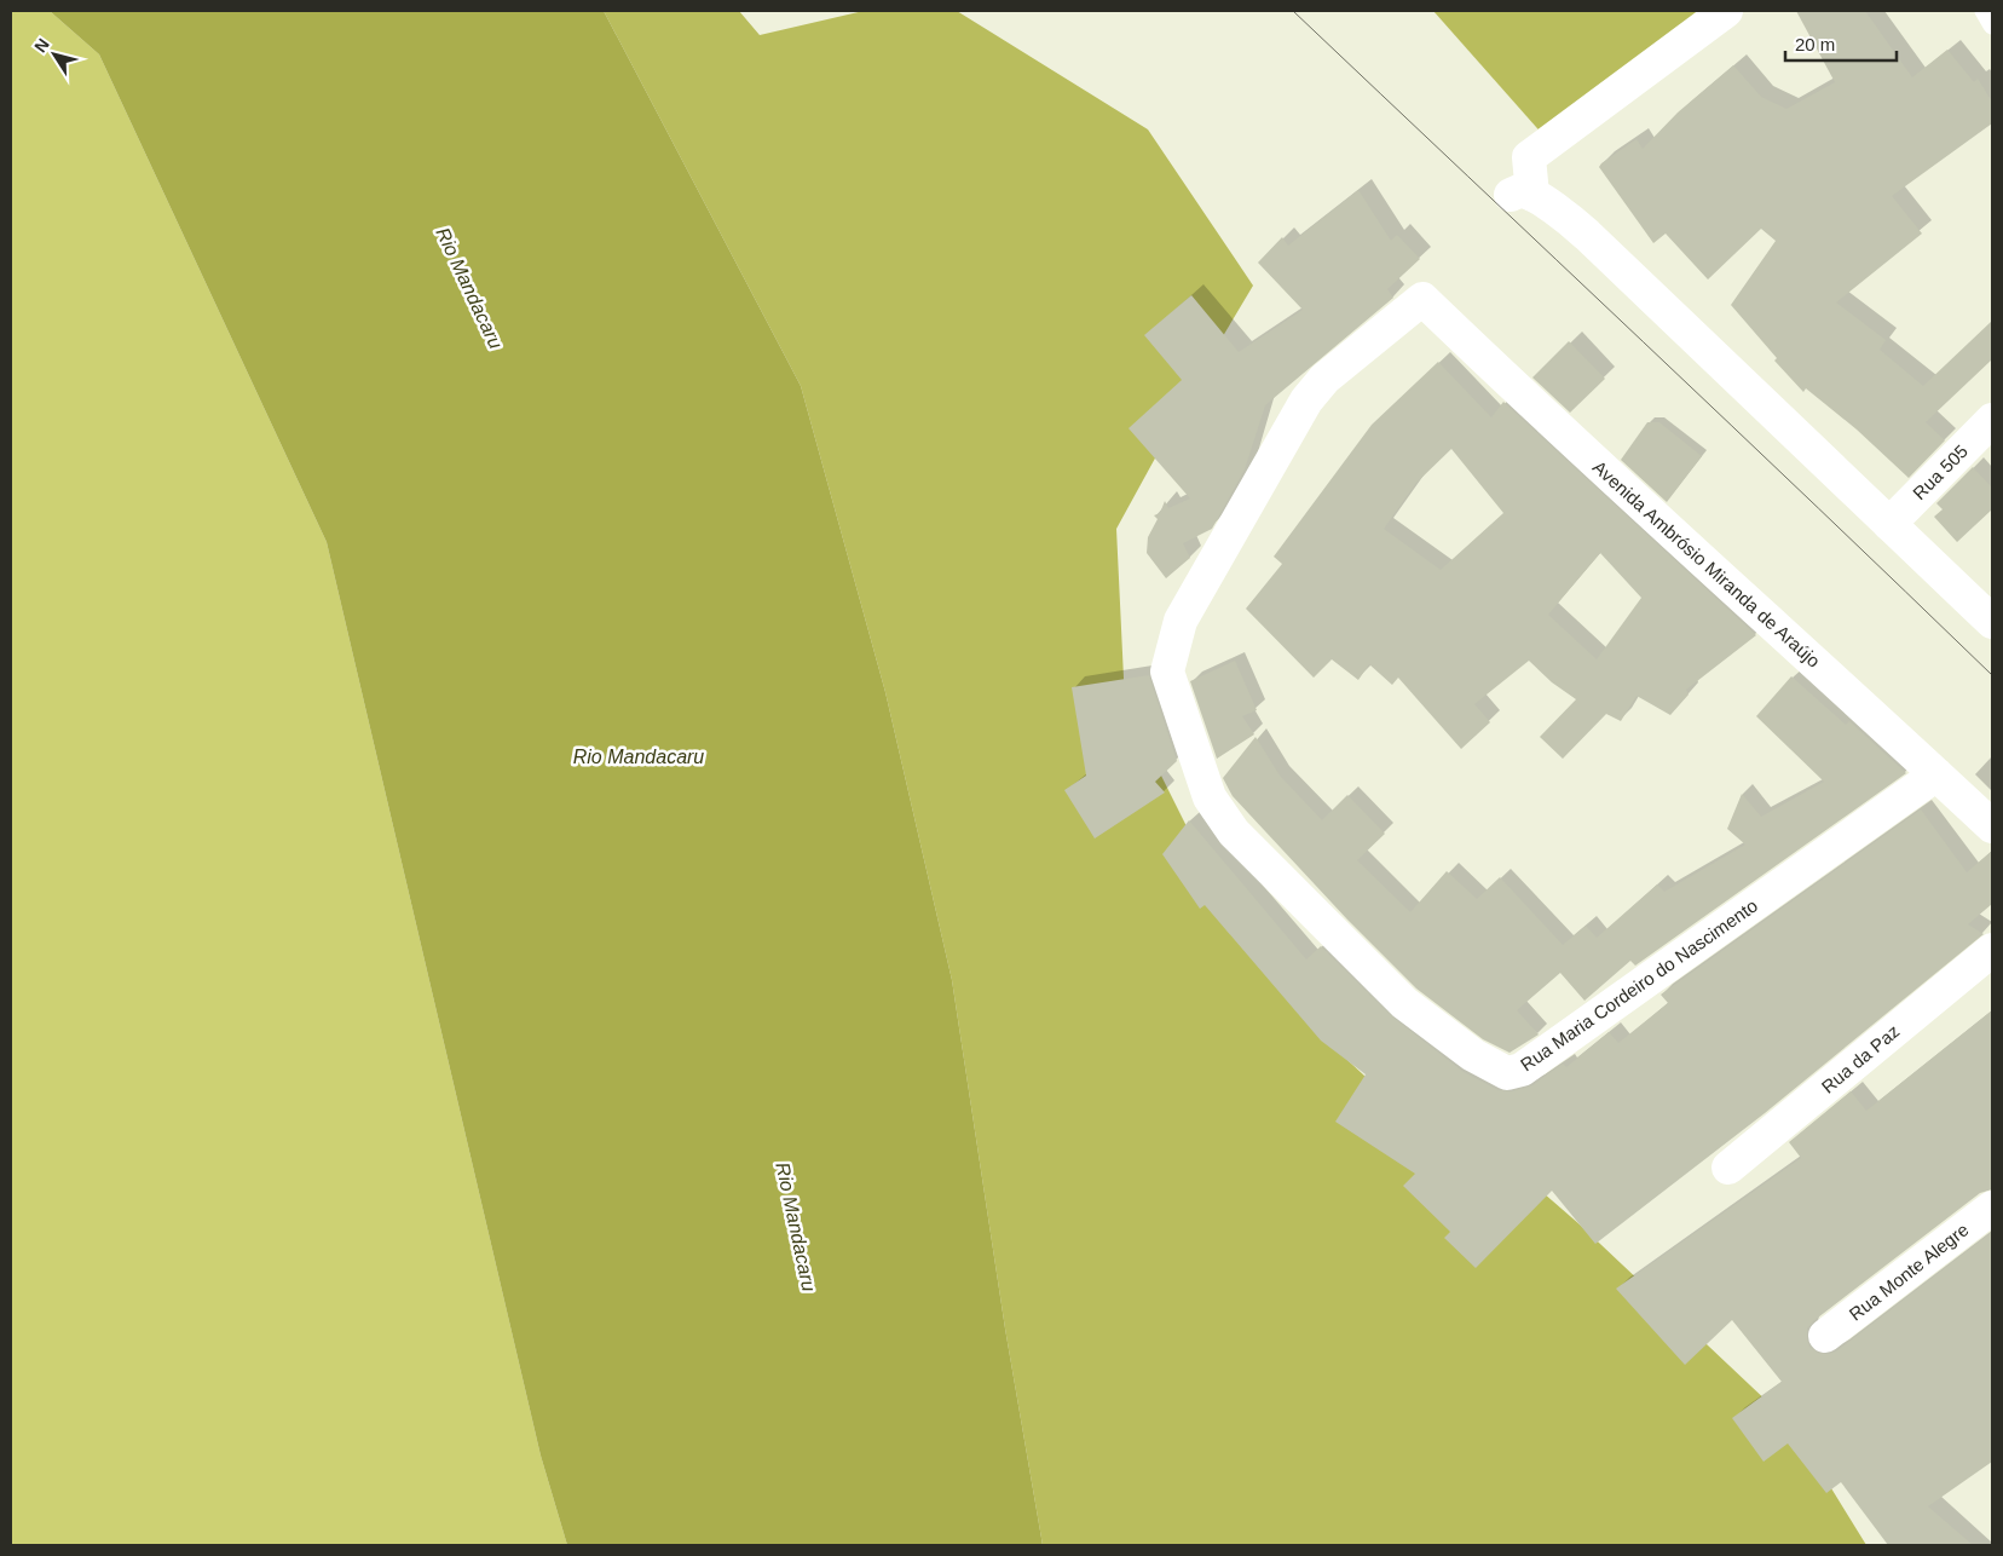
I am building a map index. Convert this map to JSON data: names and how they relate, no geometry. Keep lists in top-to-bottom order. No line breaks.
{"streets":{"street":["Rua 505","Avenida Ambrósio Miranda de Araújo","Rua Maria Cordeiro do Nascimento","Rua da Paz","Rua Monte Alegre"]},"crossings":[["Avenida Ambrósio Miranda de Araújo","Rua Maria Cordeiro do Nascimento"]],"water":["Rio Mandacaru"],"scale_bar":"20 m","north":"top left"}
